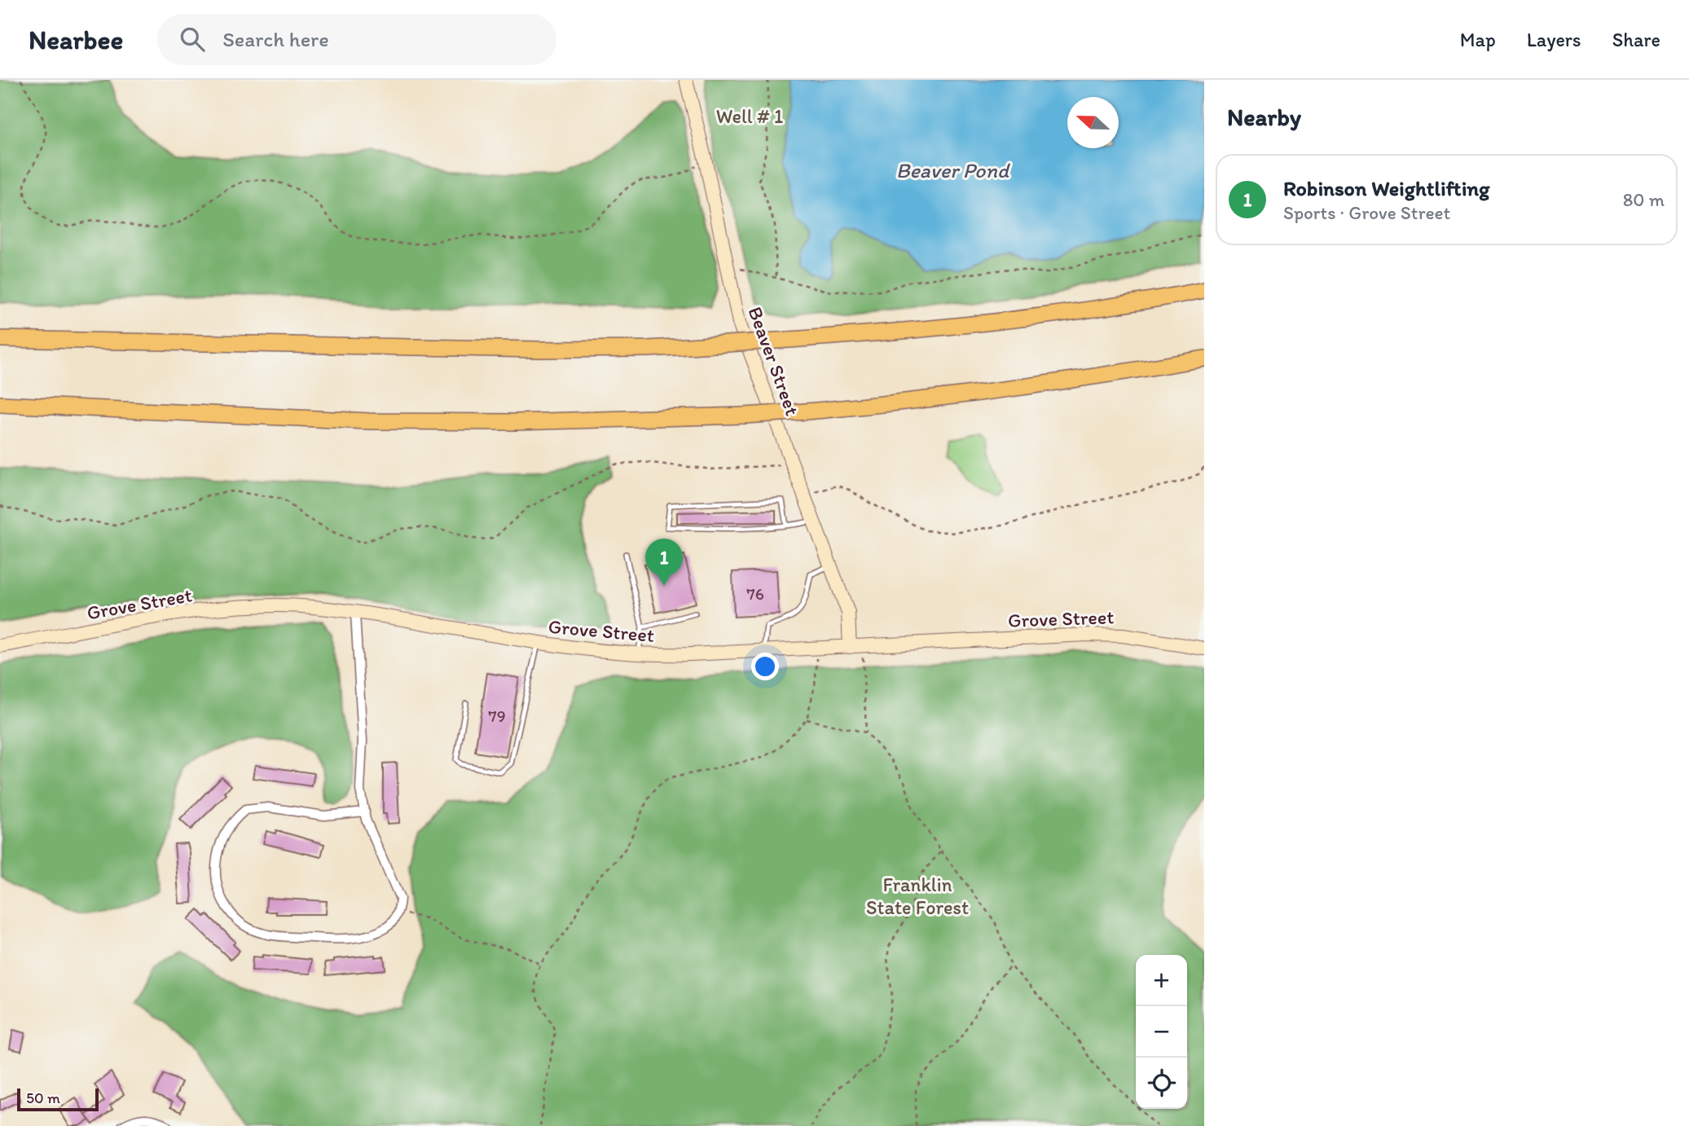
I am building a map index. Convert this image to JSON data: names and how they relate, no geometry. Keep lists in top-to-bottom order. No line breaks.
{"streets":{"main road":["Beaver Street","Grove Street"]},"crossings":[["Beaver Street","Grove Street"]],"water":["Beaver Pond"],"parks":["Well # 1","Franklin State Forest"],"house_numbers":["76","79"],"scale_bar":"50 m","north":"left","page":{"header":"Nearbee","search":"Search here","nav":["Map","Layers","Share"],"heading":"Nearby","list":[{"mark":"1","name":"Robinson Weightlifting","note":"Sports · Grove Street","value":"80 m"}],"pins":"1","map_buttons":["+","−"],"scale":"50 m"}}
